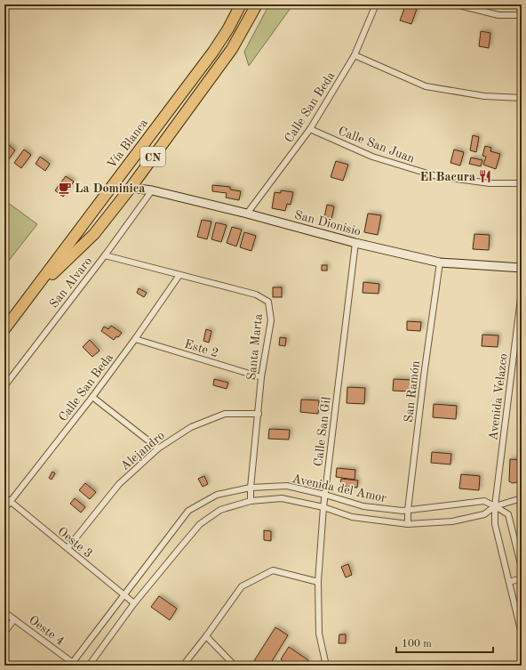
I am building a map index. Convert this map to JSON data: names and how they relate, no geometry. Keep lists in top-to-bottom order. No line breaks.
{"streets":{"highway":["Vía Blanca","CN"],"street":["Calle San Beda","Calle San Juan","San Dionisio","San Alvaro","Santa Marta","Este 2","San Ramón","Avenida Velazco","Calle San Gil","Alejandro","Avenida del Amor","Oeste 3","Oeste 4"]},"crossings":[["Calle San Beda","Calle San Juan"],["Calle San Beda","San Dionisio"],["Calle San Beda","Santa Marta"],["Calle San Beda","Este 2"],["Calle San Beda","Oeste 3"],["Vía Blanca","CN"],["CN","San Dionisio"],["San Dionisio","San Alvaro"],["San Dionisio","San Ramón"],["San Dionisio","Calle San Gil"],["San Alvaro","Santa Marta"],["Santa Marta","Este 2"],["Santa Marta","Alejandro"],["Santa Marta","Avenida del Amor"],["San Ramón","Avenida del Amor"],["Avenida Velazco","Avenida del Amor"],["Calle San Gil","Avenida del Amor"],["Alejandro","Oeste 3"],["Avenida del Amor","Oeste 3"],["Avenida del Amor","Oeste 4"]],"places":{"restaurant":["El Bacura"],"cafe":["La Dominica"]},"scale_bar":"100 m"}
